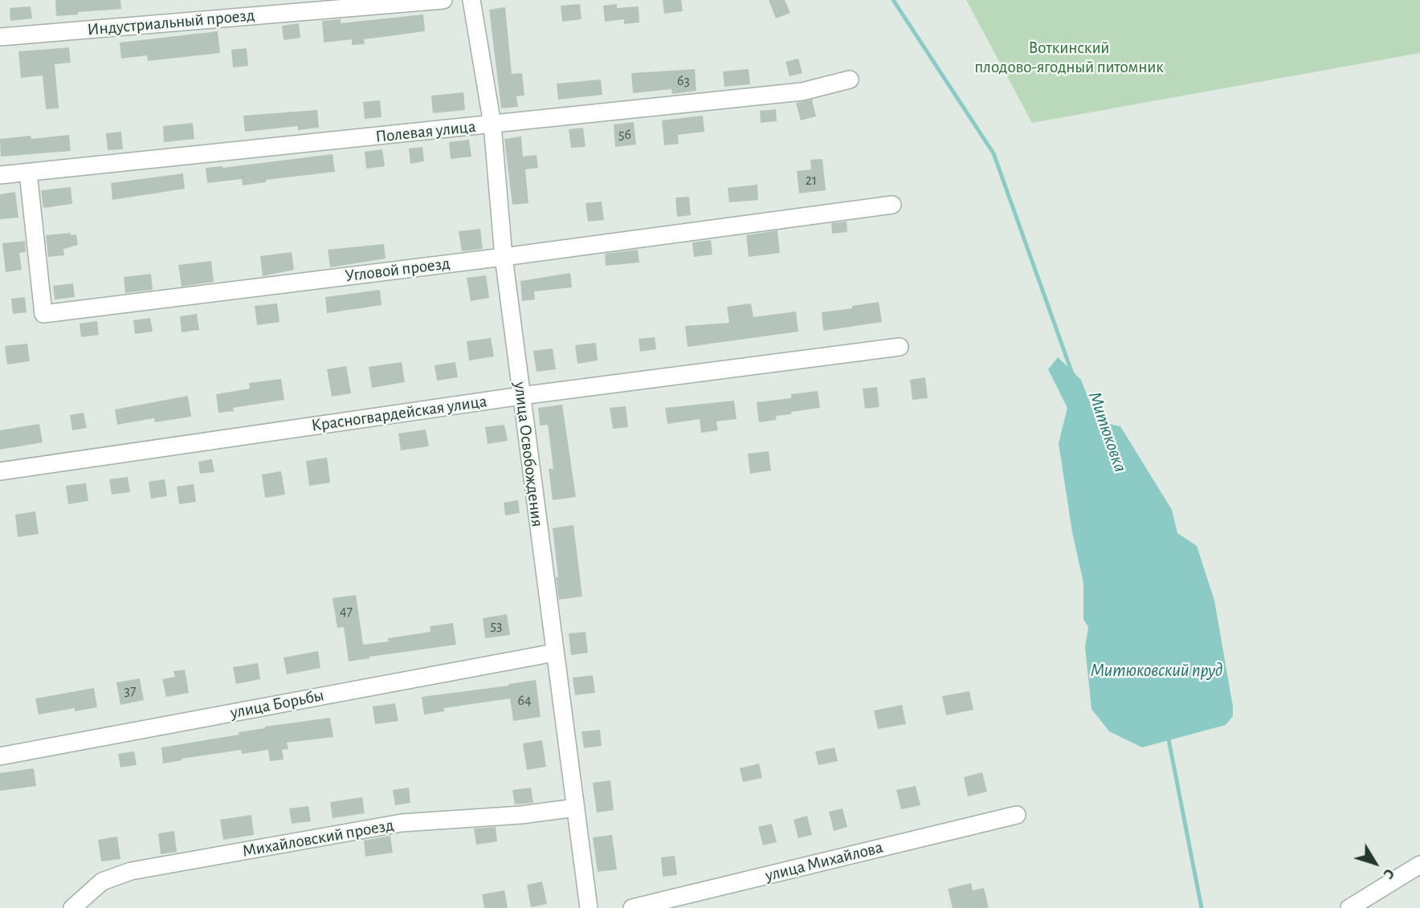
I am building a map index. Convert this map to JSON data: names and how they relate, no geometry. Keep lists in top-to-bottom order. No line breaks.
{"streets":{"street":["Индустриальный проезд","Полевая улица","Угловой проезд","Красногвардейская улица","улица Освобождения","улица Борьбы","Михайловский проезд","улица Михайлова"]},"crossings":[["Полевая улица","Угловой проезд"],["Полевая улица","улица Освобождения"],["Угловой проезд","улица Освобождения"],["Красногвардейская улица","улица Освобождения"],["улица Освобождения","улица Борьбы"],["улица Освобождения","Михайловский проезд"]],"water":["Митюковка","Митюковский пруд"],"parks":["Воткинский плодово-ягодный питомник"],"house_numbers":["63","56","21","47","53","37","64"],"north":"bottom right"}
